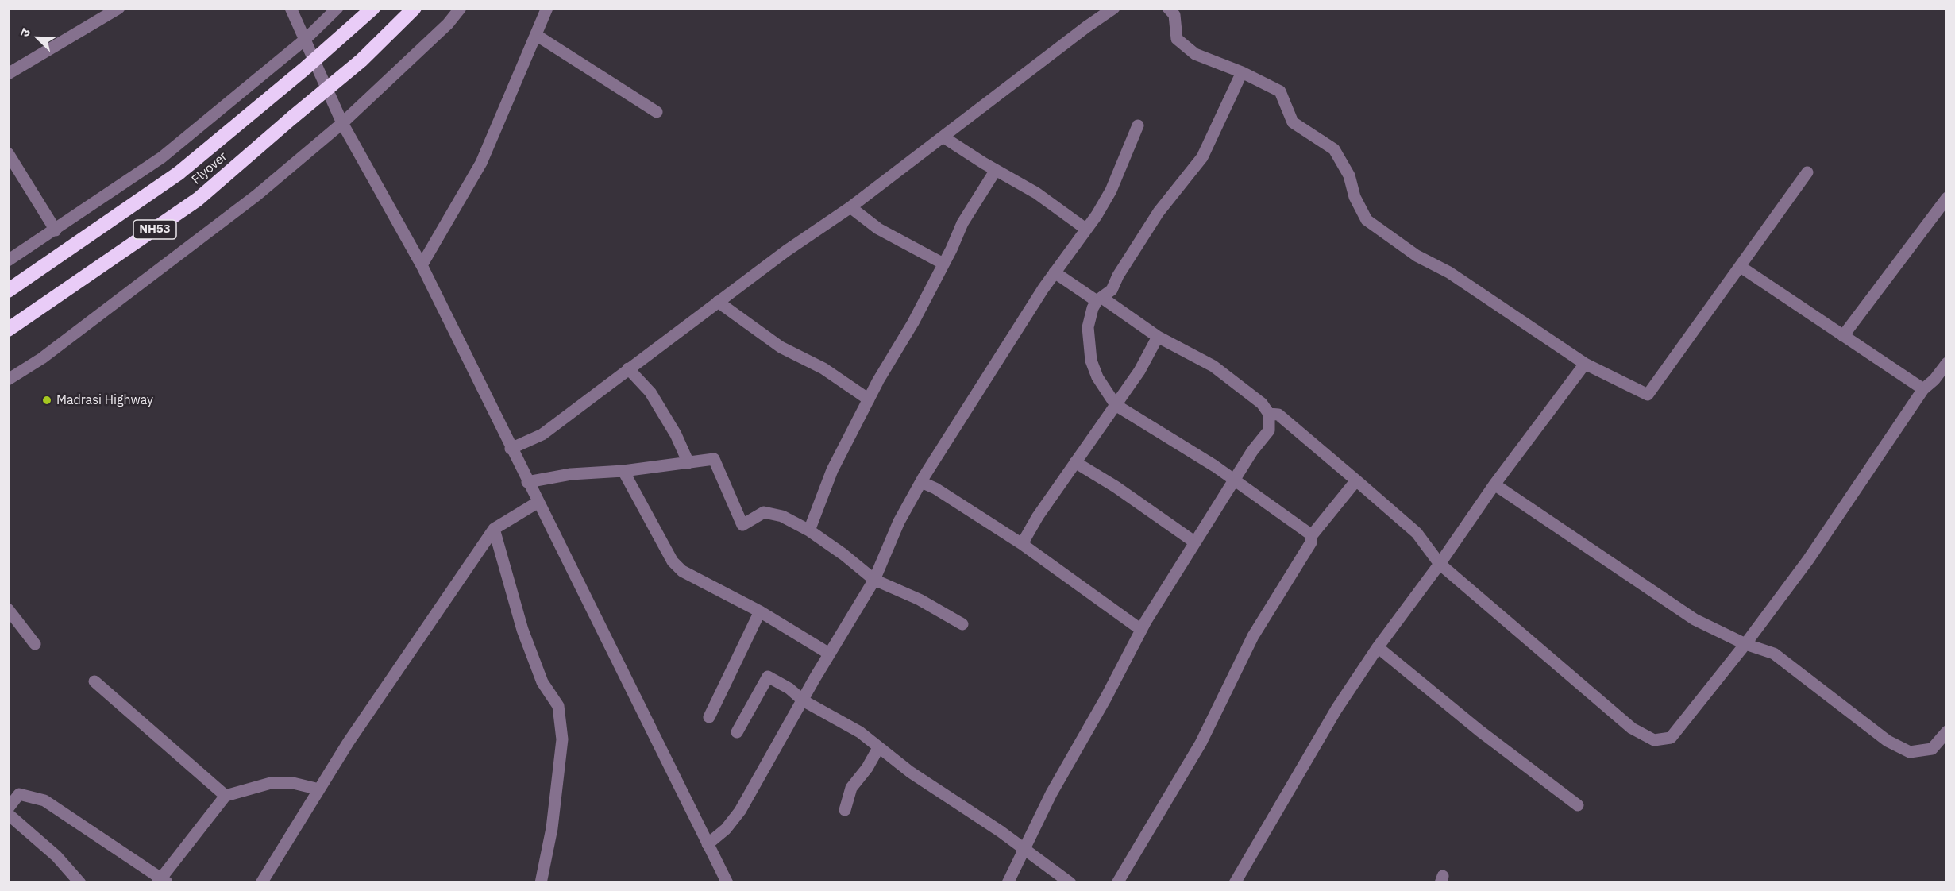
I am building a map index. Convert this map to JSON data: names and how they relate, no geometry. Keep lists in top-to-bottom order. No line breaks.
{"streets":{"highway":["Flyover","NH53"]},"places":["Madrasi Highway"],"north":"top left"}
